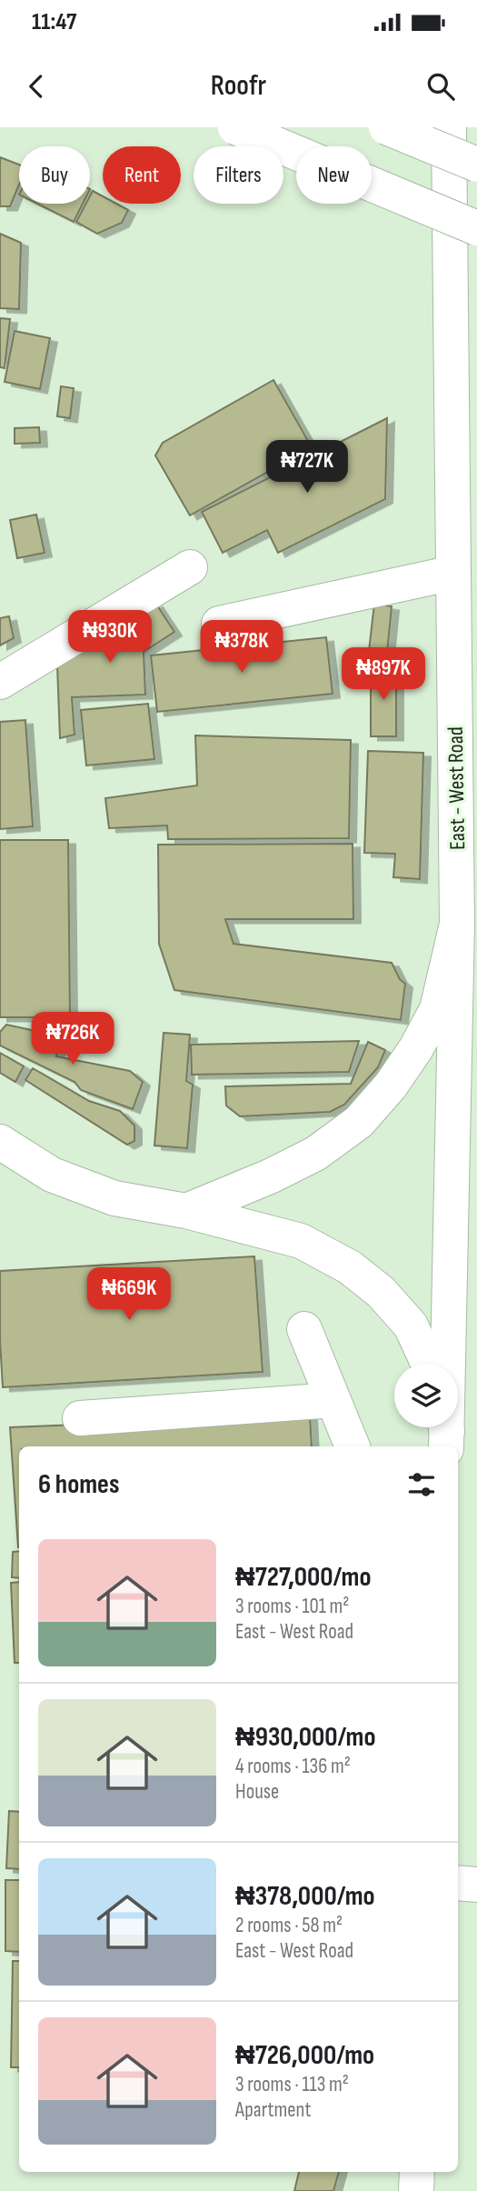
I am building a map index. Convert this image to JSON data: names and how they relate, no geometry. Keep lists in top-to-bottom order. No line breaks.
{"streets":{"main road":["East - West Road"]},"page":{"status":"11:47","header":"Roofr","chip":["Buy","Rent","Filters","New"],"price":["₦727K","₦930K","₦378K","₦897K","₦726K","₦669K"],"heading":"6 homes","list":[{"name":"₦727,000/mo","note":"3 rooms · 101 m² · East - West Road"},{"name":"₦930,000/mo","note":"4 rooms · 136 m² · House"},{"name":"₦378,000/mo","note":"2 rooms · 58 m² · East - West Road"},{"name":"₦726,000/mo","note":"3 rooms · 113 m² · Apartment"}]}}
